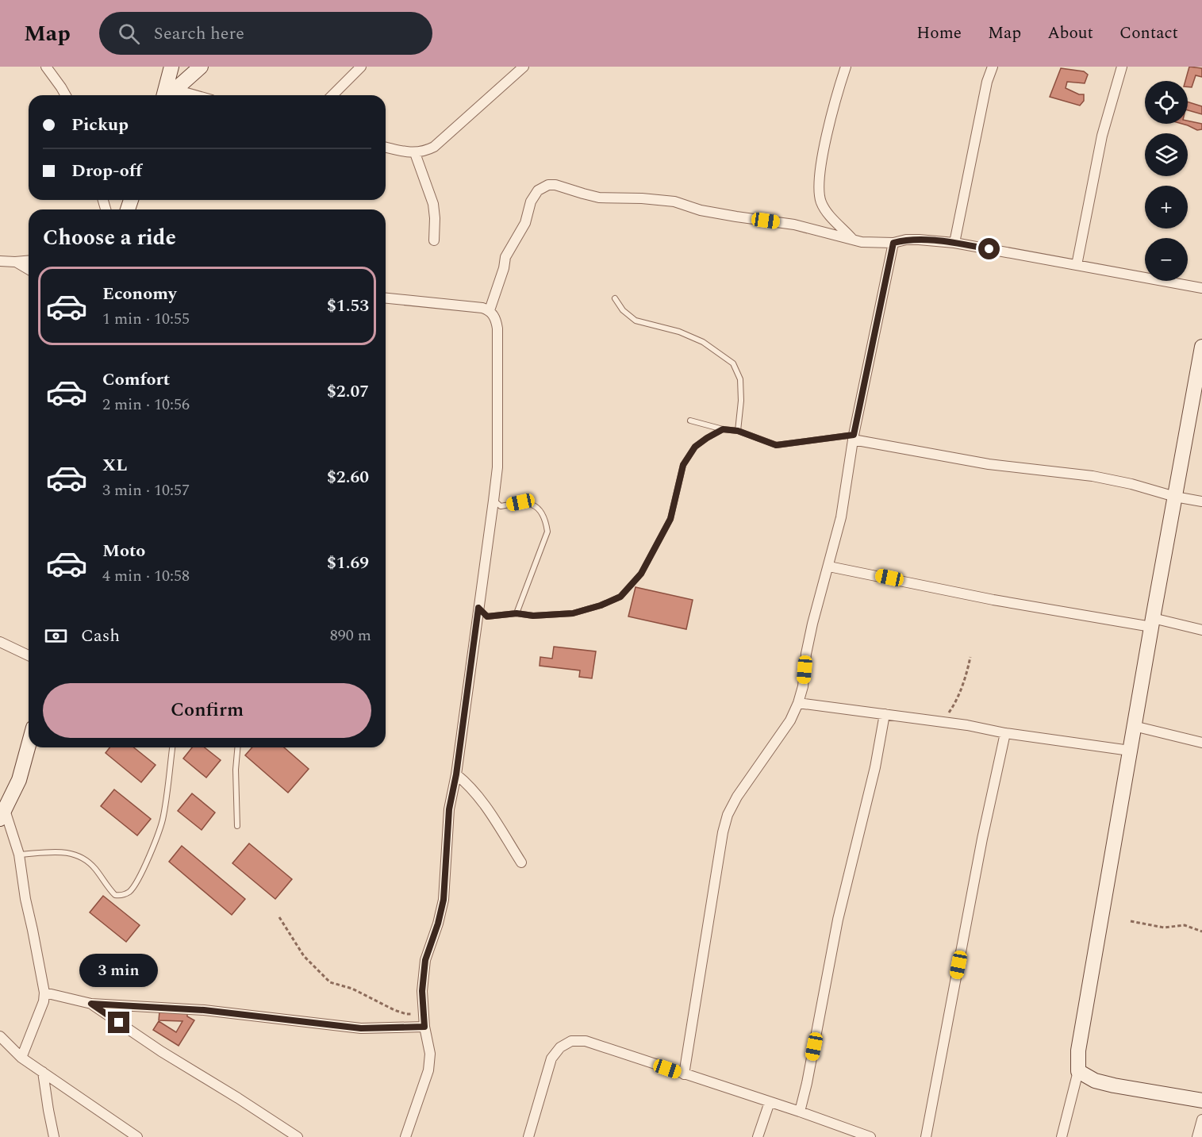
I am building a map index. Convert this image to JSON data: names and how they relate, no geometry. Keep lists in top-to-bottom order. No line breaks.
{"page":{"header":"Map","search":"Search here","nav":["Home","Map","About","Contact"],"map_buttons":["+","−"],"banner":["Pickup","Drop-off"],"heading":"Choose a ride","list":[{"name":"Economy","note":"1 min · 10:55","value":"$1.53"},{"name":"Comfort","note":"2 min · 10:56","value":"$2.07"},{"name":"XL","note":"3 min · 10:57","value":"$2.60"},{"name":"Moto","note":"4 min · 10:58","value":"$1.69"}],"pay":["Cash","890 m"],"buttons":"Confirm","bubble":"3 min"}}
